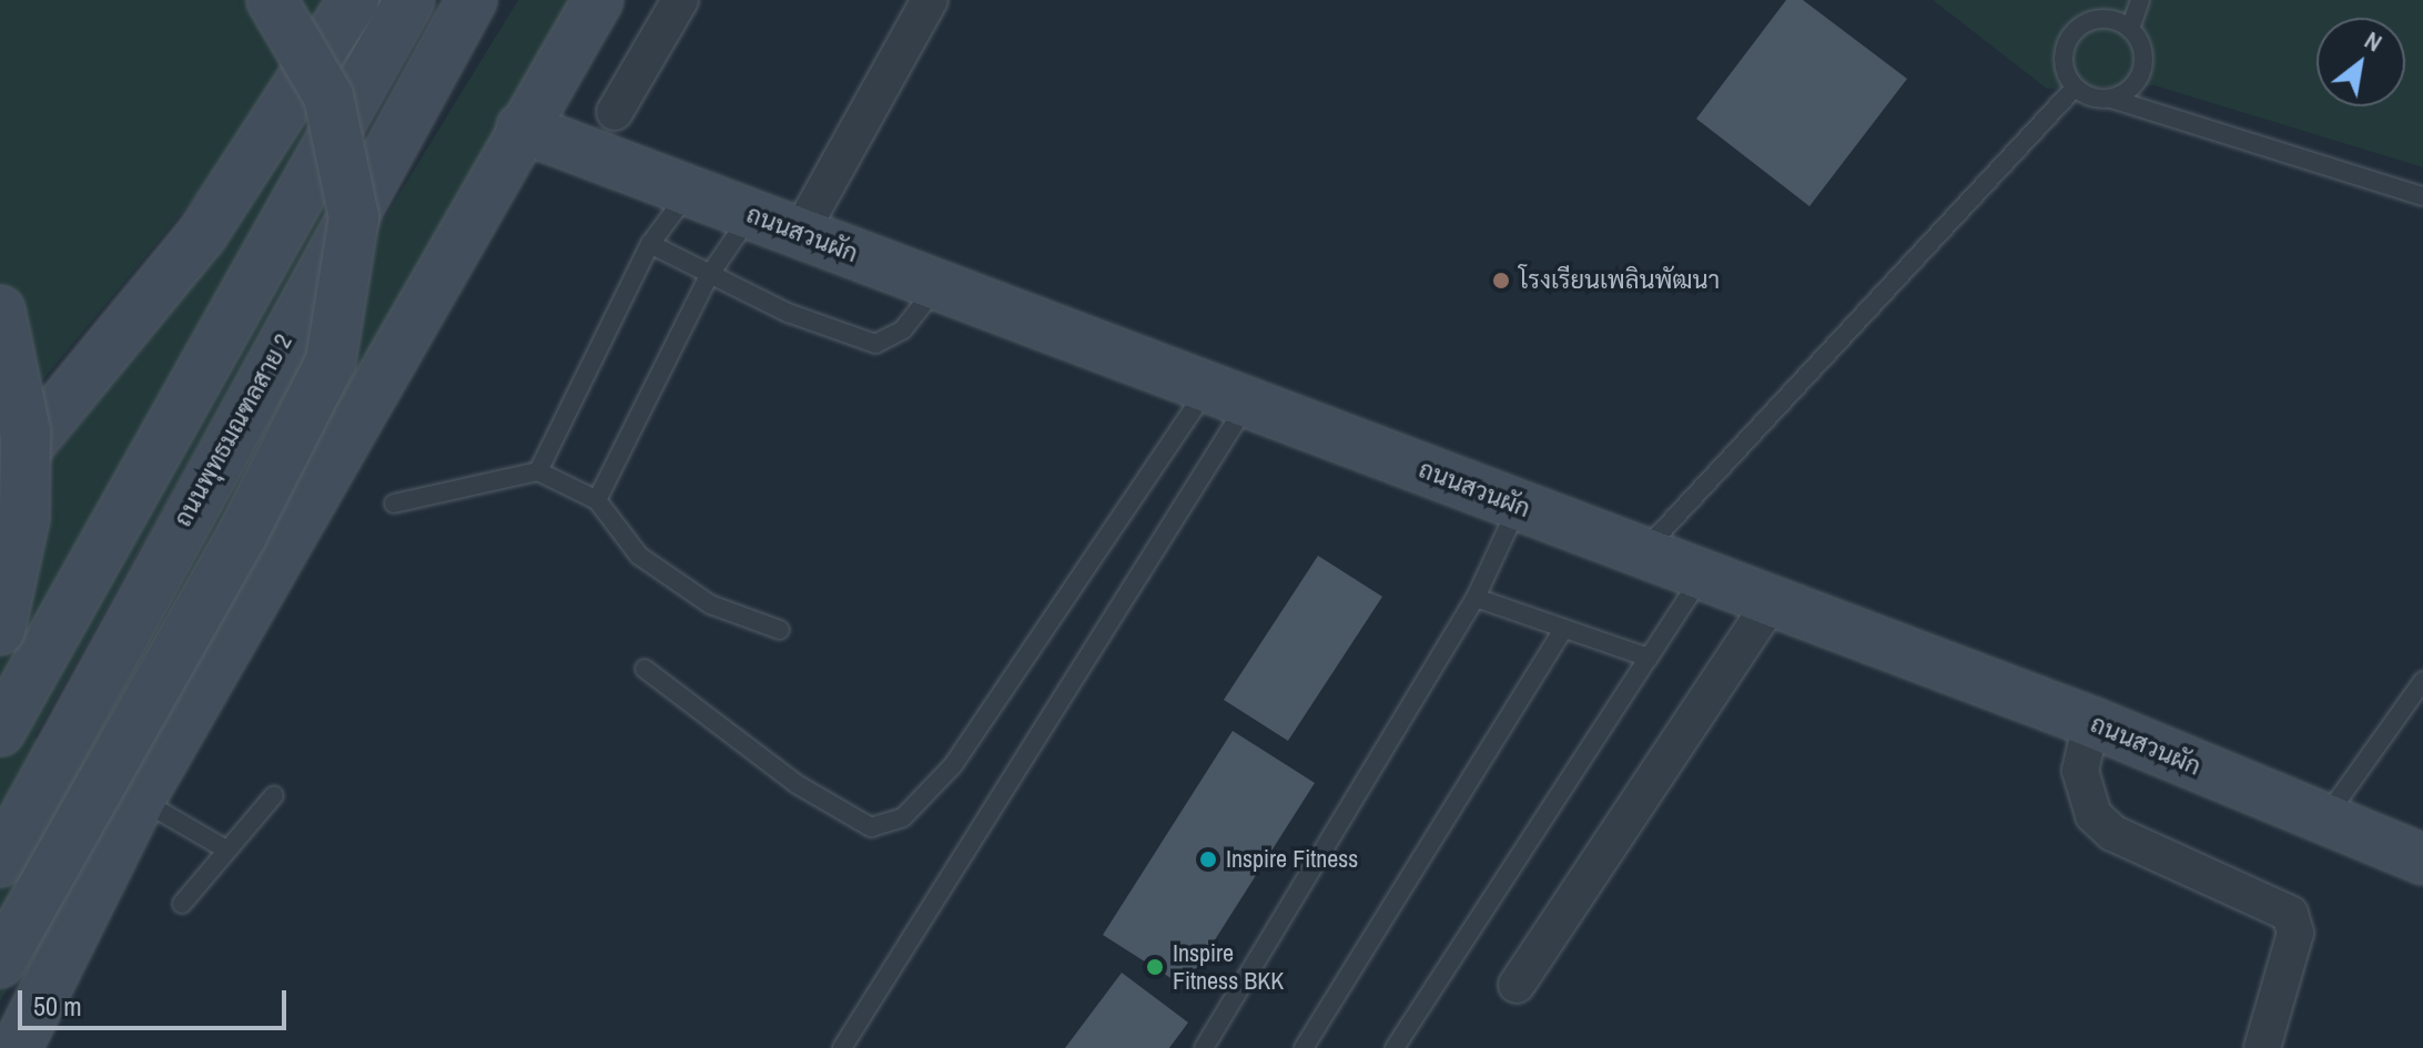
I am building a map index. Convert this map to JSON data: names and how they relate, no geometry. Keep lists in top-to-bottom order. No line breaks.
{"streets":{"main road":["ถนนสวนผัก","ถนนพุทธมณฑลสาย 2"]},"places":["โรงเรียนเพลินพัฒนา","Inspire Fitness","Inspire Fitness BKK"],"scale_bar":"50 m","north":"top right"}
